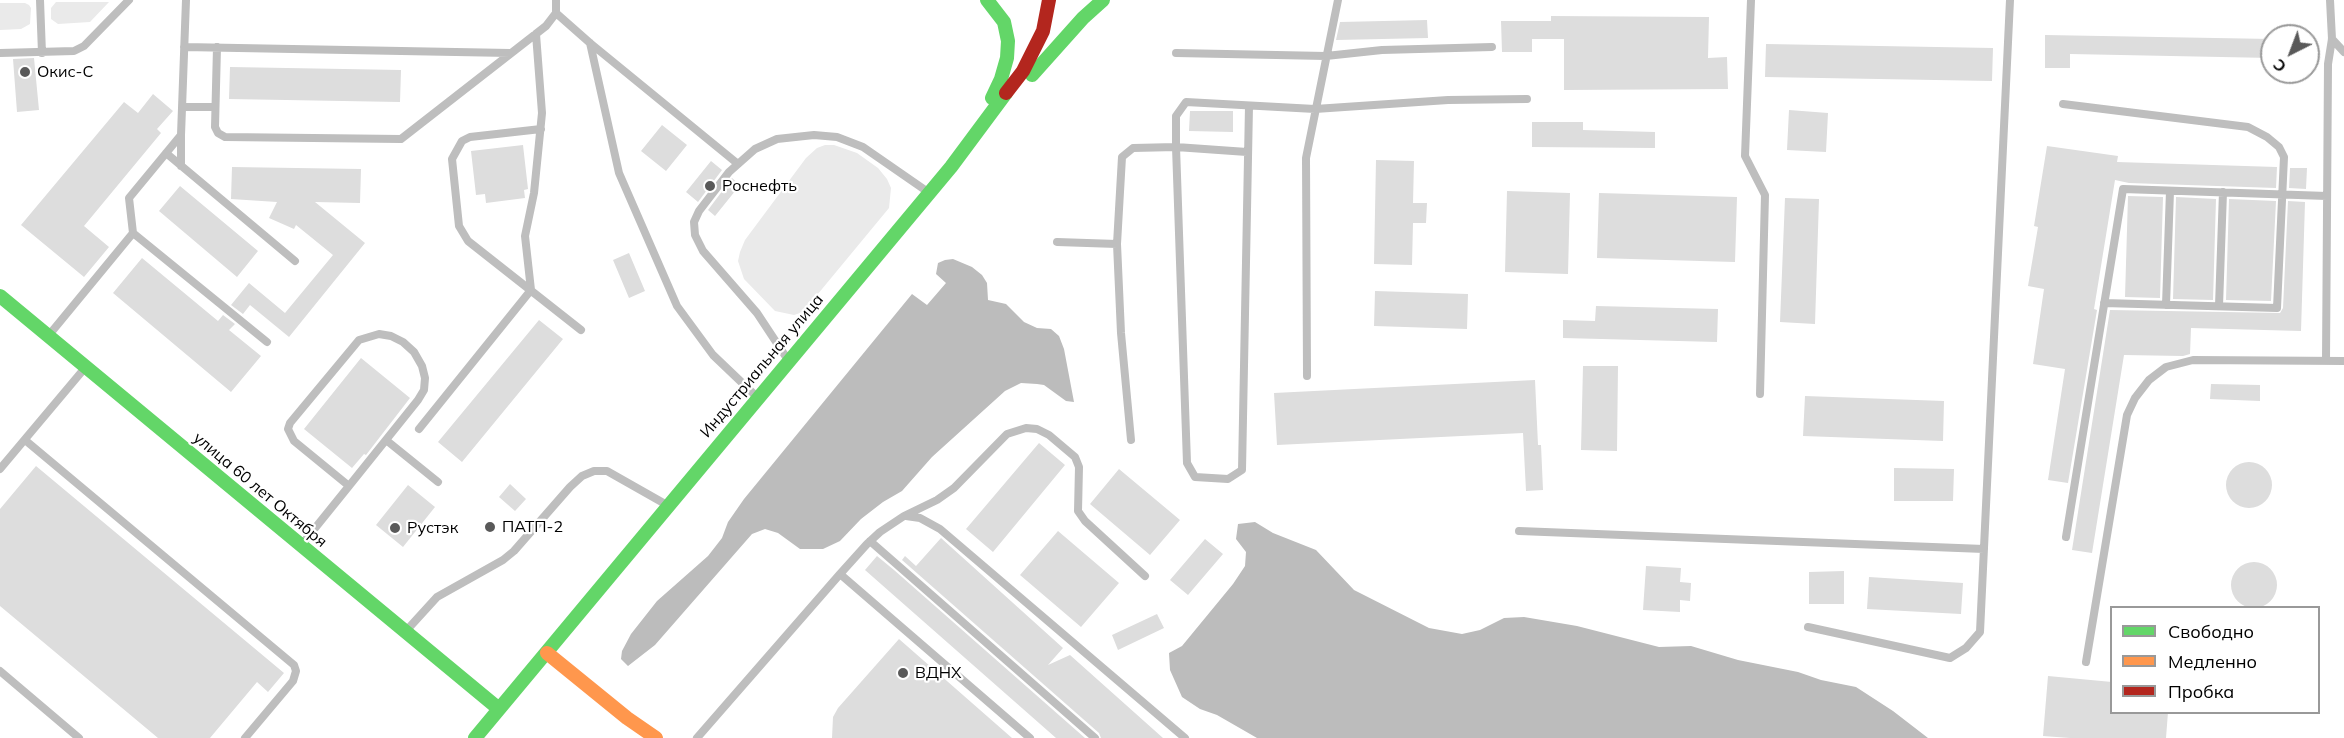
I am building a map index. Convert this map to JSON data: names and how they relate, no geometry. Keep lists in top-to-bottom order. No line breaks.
{"streets":{"main road":["Индустриальная улица","улица 60 лет Октября"]},"crossings":[["Индустриальная улица","улица 60 лет Октября"]],"places":["Окис-С","Роснефть","ПАТП-2","Рустэк","ВДНХ"],"legend":["Свободно","Медленно","Пробка"],"north":"bottom left"}
